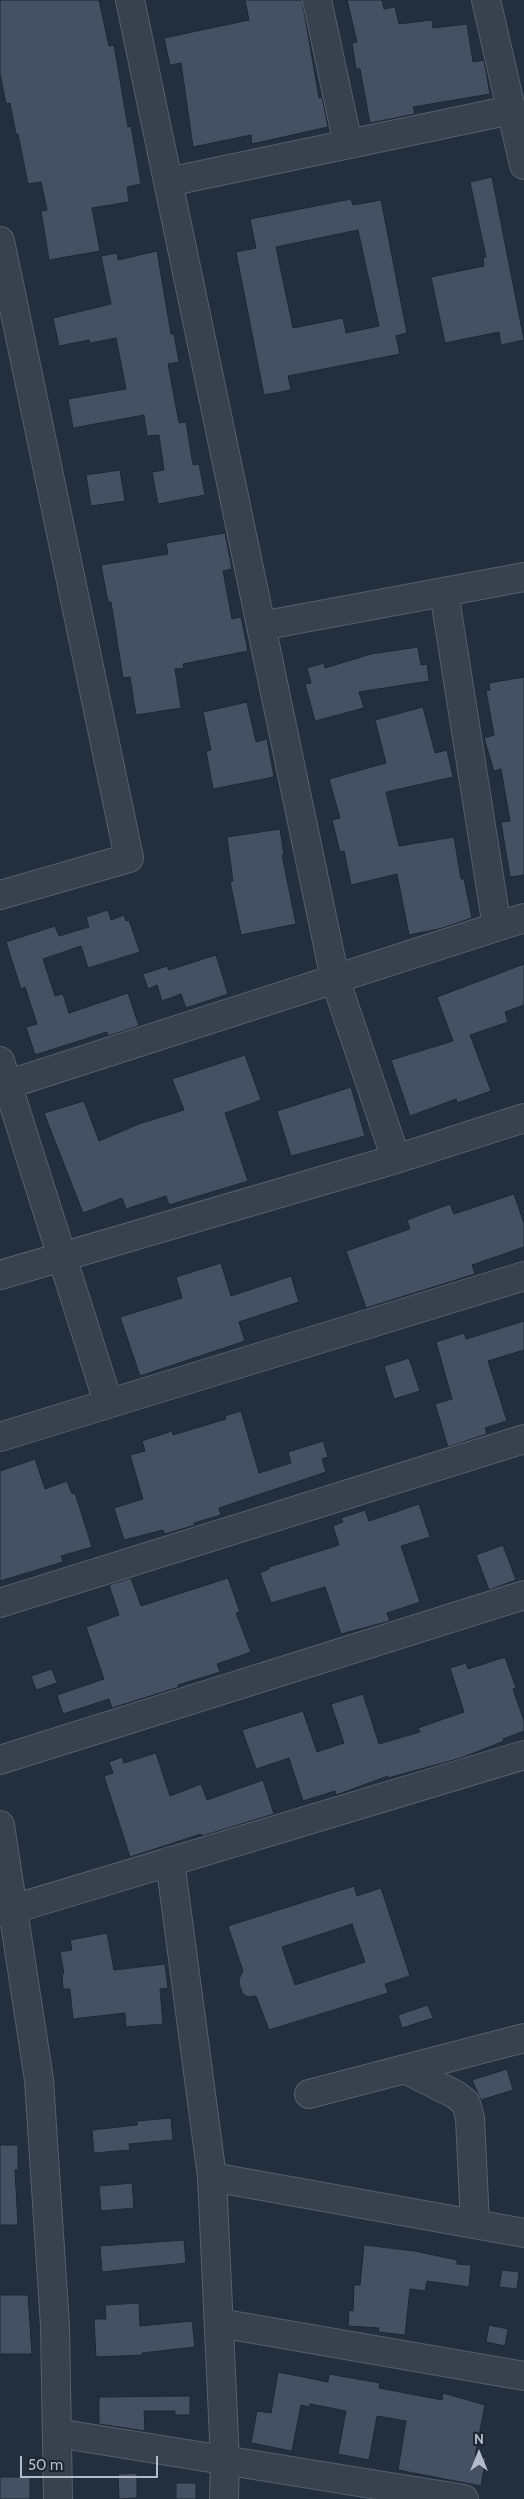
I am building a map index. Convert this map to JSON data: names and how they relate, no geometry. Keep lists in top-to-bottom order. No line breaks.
{"scale_bar":"50 m","north":"top"}
